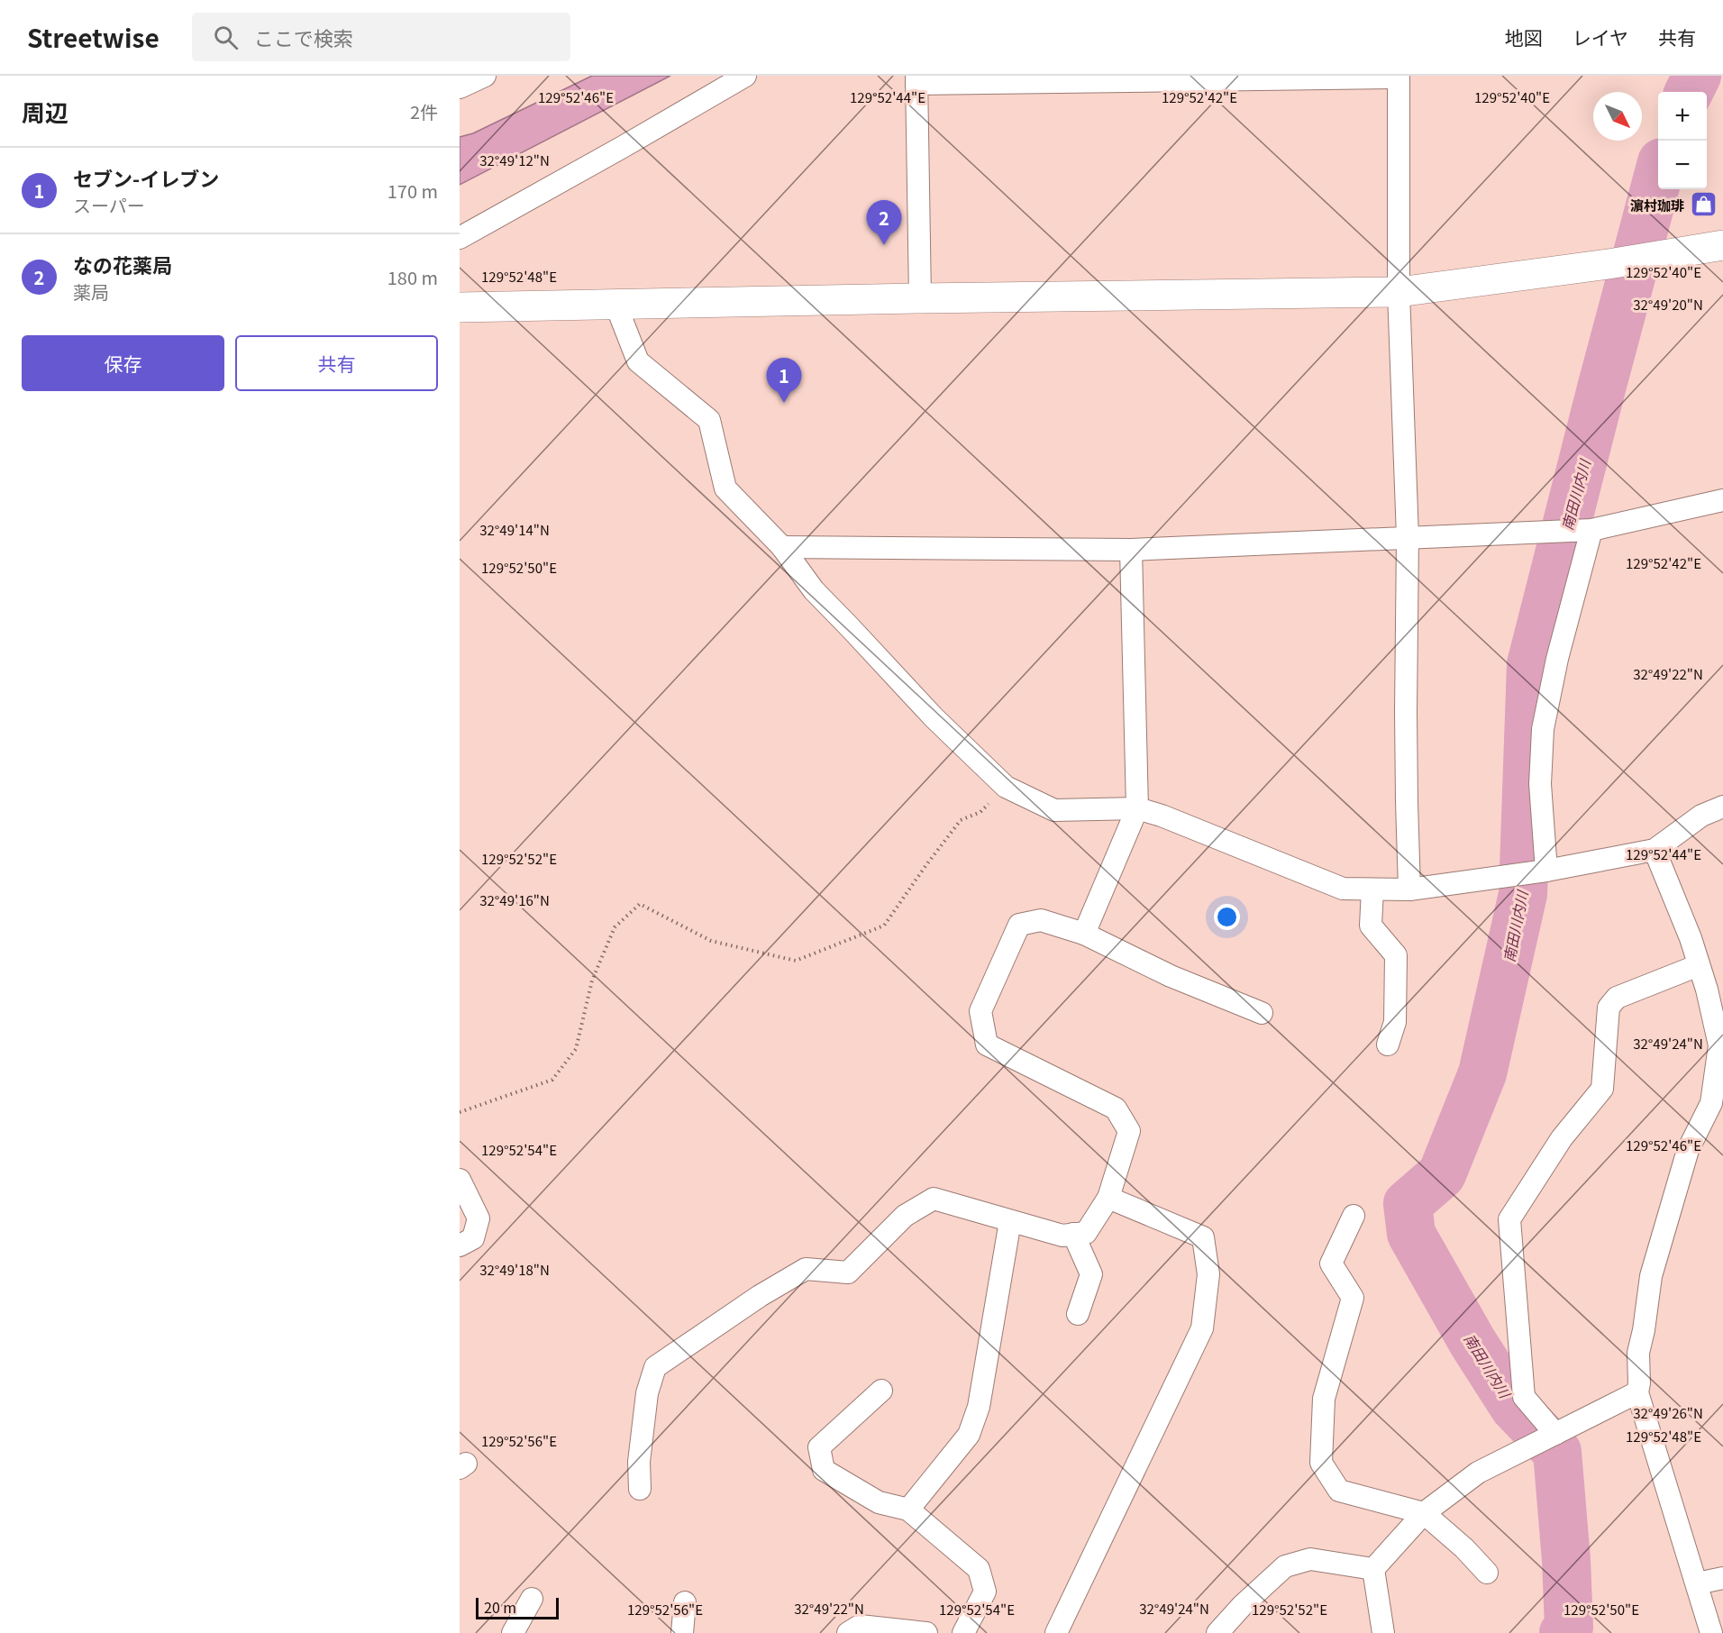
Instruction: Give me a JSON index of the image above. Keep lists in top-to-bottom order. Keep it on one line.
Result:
{"water":["南田川内川"],"places":{"shop":["濵村珈琲"]},"scale_bar":"20 m","north":"bottom right","page":{"header":"Streetwise","search":"ここで検索","nav":["地図","レイヤ","共有"],"heading":["周辺","2件"],"map_buttons":["+","−"],"list":[{"mark":"1","name":"セブン-イレブン","note":"スーパー","value":"170 m"},{"mark":"2","name":"なの花薬局","note":"薬局","value":"180 m"}],"pins":["2","1"],"buttons":["保存","共有"],"scale":"20 m"},"coordinates":["129°52'44\"E","129°52'42\"E","129°52'46\"E","129°52'40\"E","32°49'12\"N","129°52'48\"E","32°49'20\"N","32°49'14\"N","129°52'50\"E","32°49'22\"N","129°52'52\"E","32°49'16\"N","32°49'24\"N","129°52'54\"E","32°49'18\"N","32°49'26\"N","129°52'56\"E"]}
